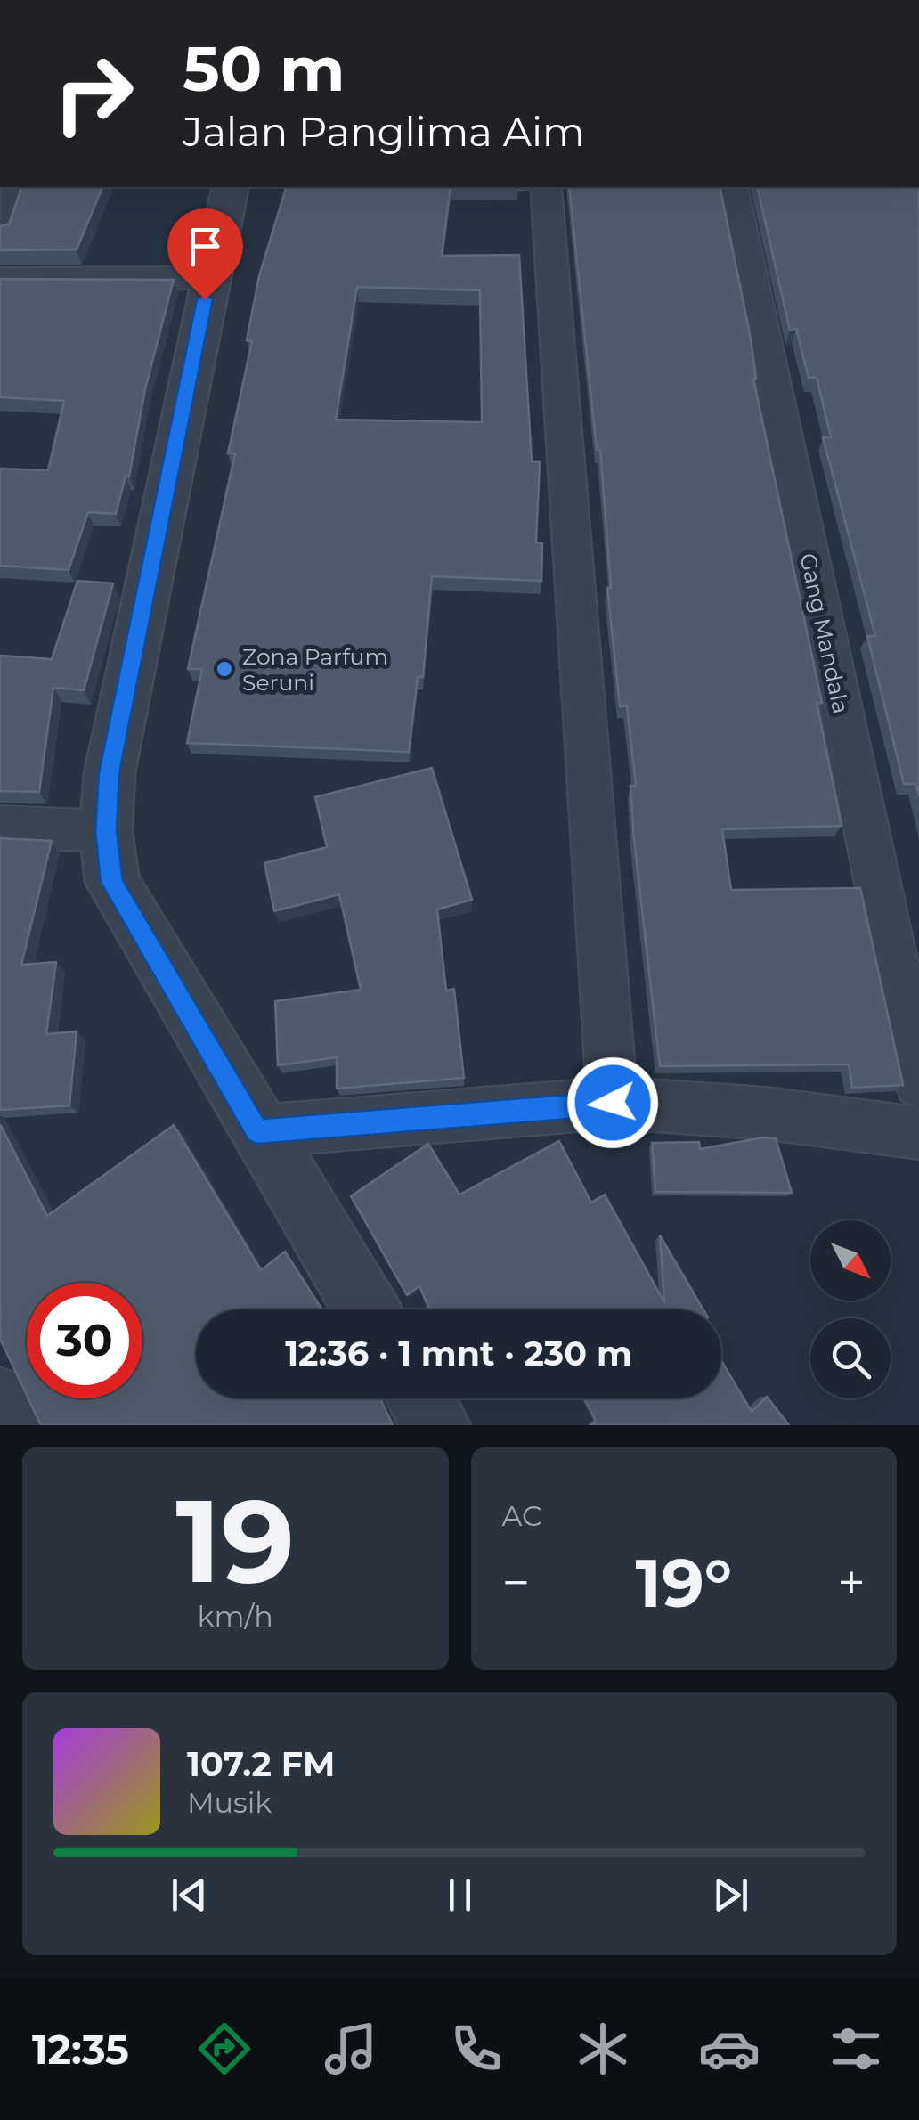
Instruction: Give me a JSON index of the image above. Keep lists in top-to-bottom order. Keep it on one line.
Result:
{"streets":{"street":["Gang Mandala"]},"places":["Zona Parfum Seruni"],"north":"bottom right","page":{"turn":["50 m","Jalan Panglima Aim"],"limit":"30","trip":"12:36 · 1 mnt · 230 m","tile":[["19","km/h"],"AC"],"heat":["−","19°","+"],"song":["107.2 FM","Musik"],"tabs":"12:35"}}
